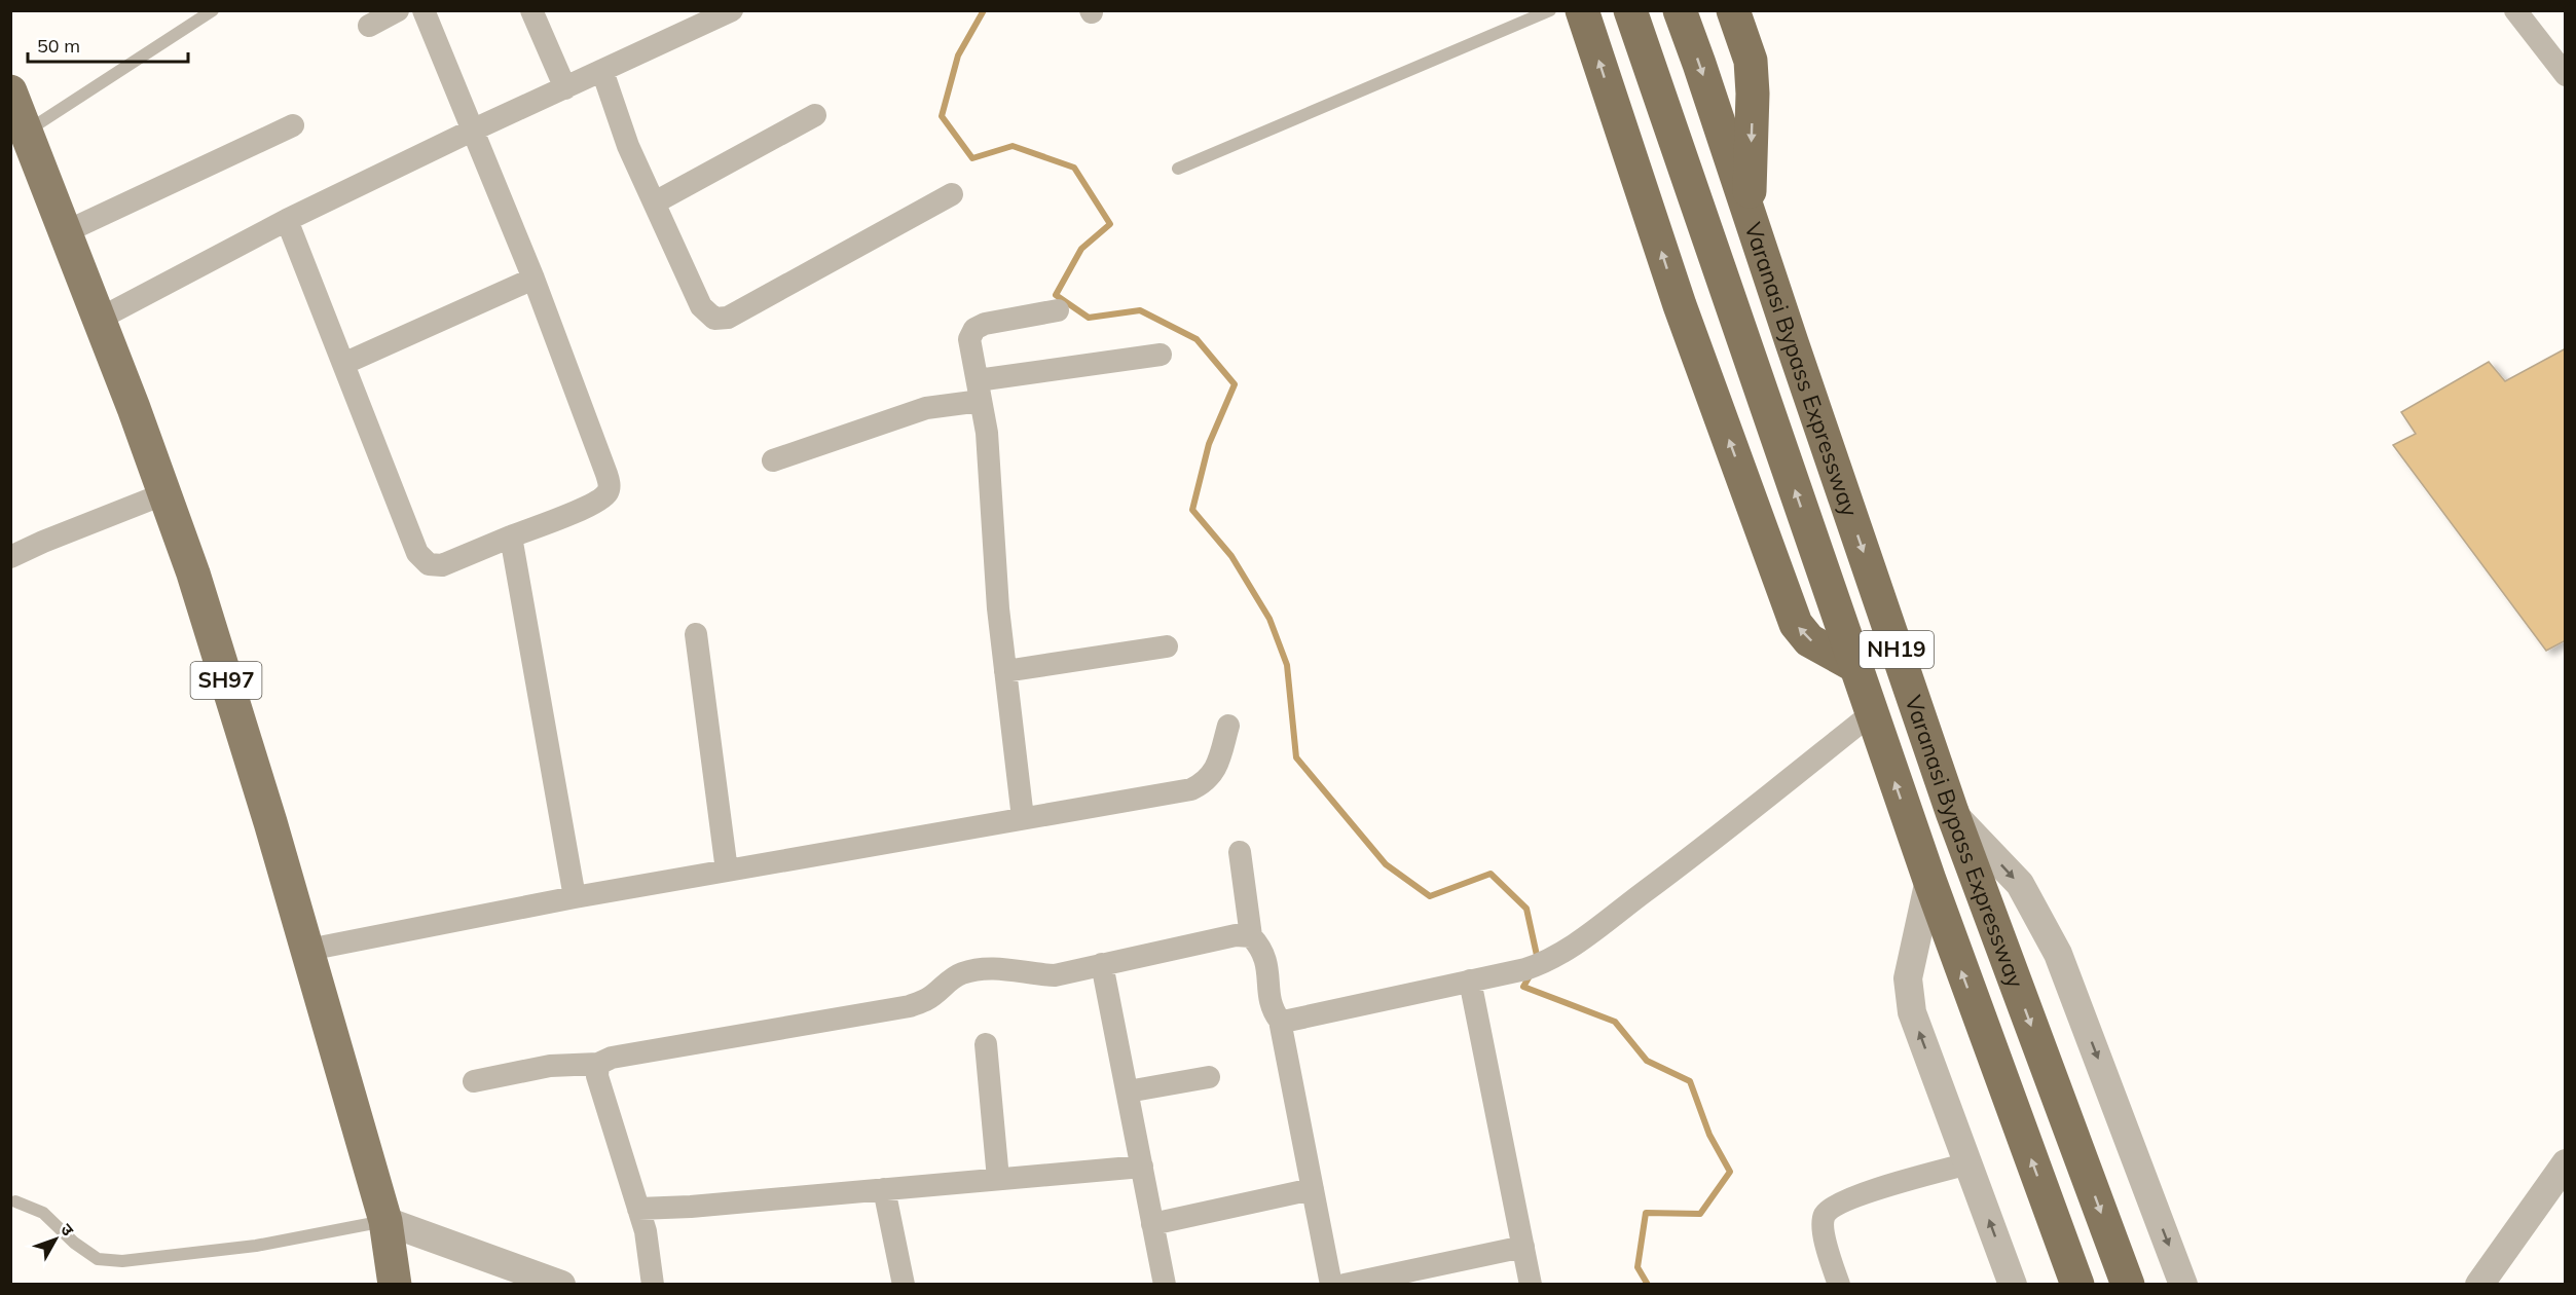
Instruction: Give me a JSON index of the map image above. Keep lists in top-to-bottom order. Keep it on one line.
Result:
{"streets":{"highway":["Varanasi Bypass Expressway","NH19"],"main road":["SH97"]},"scale_bar":"50 m","north":"top right"}
